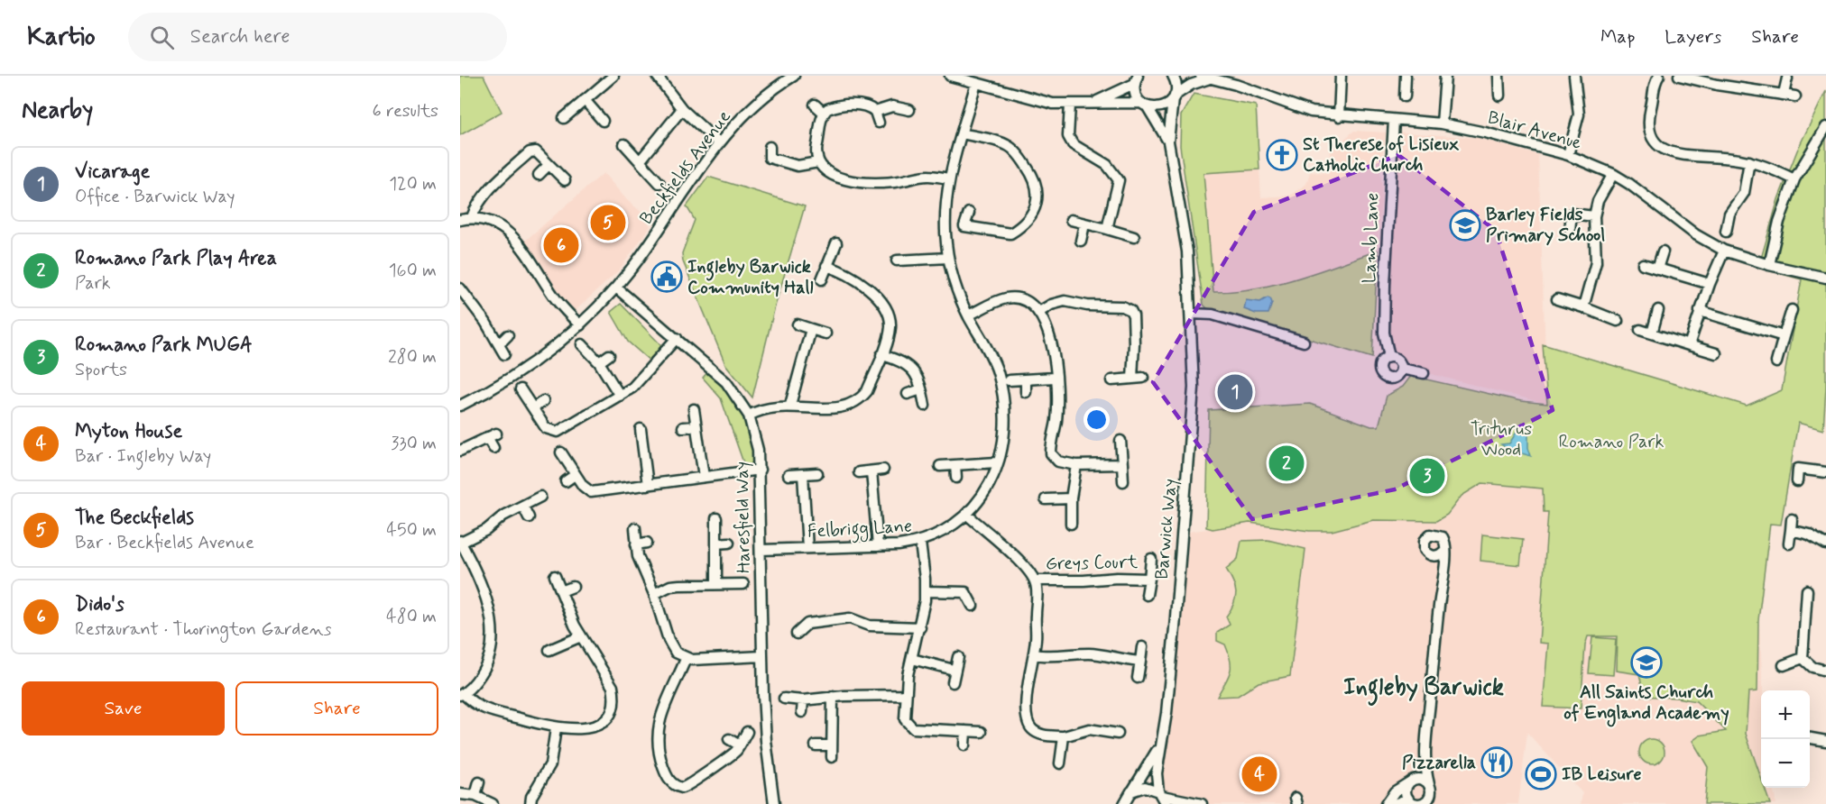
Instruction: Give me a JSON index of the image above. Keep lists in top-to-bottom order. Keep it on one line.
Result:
{"streets":{"street":["Blair Avenue","Beckfields Avenue","Lamb Lane","Haresfield Way","Felbrigg Lane","Barwick Way","Greys Court"]},"crossings":[["Blair Avenue","Lamb Lane"],["Blair Avenue","Barwick Way"],["Beckfields Avenue","Haresfield Way"],["Haresfield Way","Felbrigg Lane"]],"districts":["Ingleby Barwick"],"parks":["Triturus Wood","Romano Park"],"places":{"church":["St Therese of Lisieux Catholic Church"],"school or university":["Barley Fields Primary School","All Saints Church of England Academy"],"public building":["Ingleby Barwick Community Hall"],"restaurant":["Pizzarella"],"sports":["IB Leisure"]},"page":{"header":"Kartio","search":"Search here","nav":["Map","Layers","Share"],"heading":["Nearby","6 results"],"list":[{"mark":"1","name":"Vicarage","note":"Office · Barwick Way","value":"120 m"},{"mark":"2","name":"Romano Park Play Area","note":"Park","value":"160 m"},{"mark":"3","name":"Romano Park MUGA","note":"Sports","value":"280 m"},{"mark":"4","name":"Myton House","note":"Bar · Ingleby Way","value":"330 m"},{"mark":"5","name":"The Beckfields","note":"Bar · Beckfields Avenue","value":"450 m"},{"mark":"6","name":"Dido's","note":"Restaurant · Thorington Gardens","value":"480 m"}],"pins":["5","6","1","2","3","4"],"buttons":["Save","Share"],"map_buttons":["+","−"]}}
